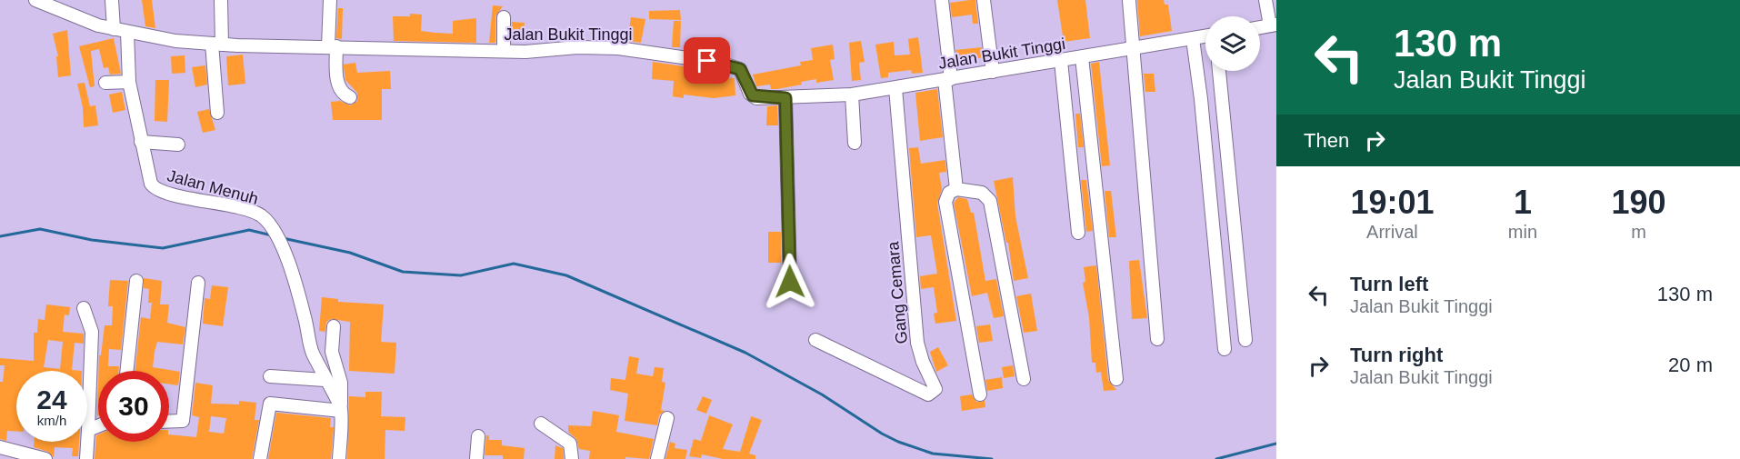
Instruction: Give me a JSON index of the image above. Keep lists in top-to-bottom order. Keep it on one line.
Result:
{"streets":{"street":["Jalan Bukit Tinggi","Jalan Menuh","Gang Cemara"]},"crossings":[["Jalan Bukit Tinggi","Jalan Menuh"],["Jalan Bukit Tinggi","Gang Cemara"]],"page":{"turn":["130 m","Jalan Bukit Tinggi"],"then":"Then","eta":["19:01","Arrival","1","min","190","m"],"list":[{"name":"Turn left","note":"Jalan Bukit Tinggi","value":"130 m"},{"name":"Turn right","note":"Jalan Bukit Tinggi","value":"20 m"}],"speed":"24 km/h","limit":"30"}}
